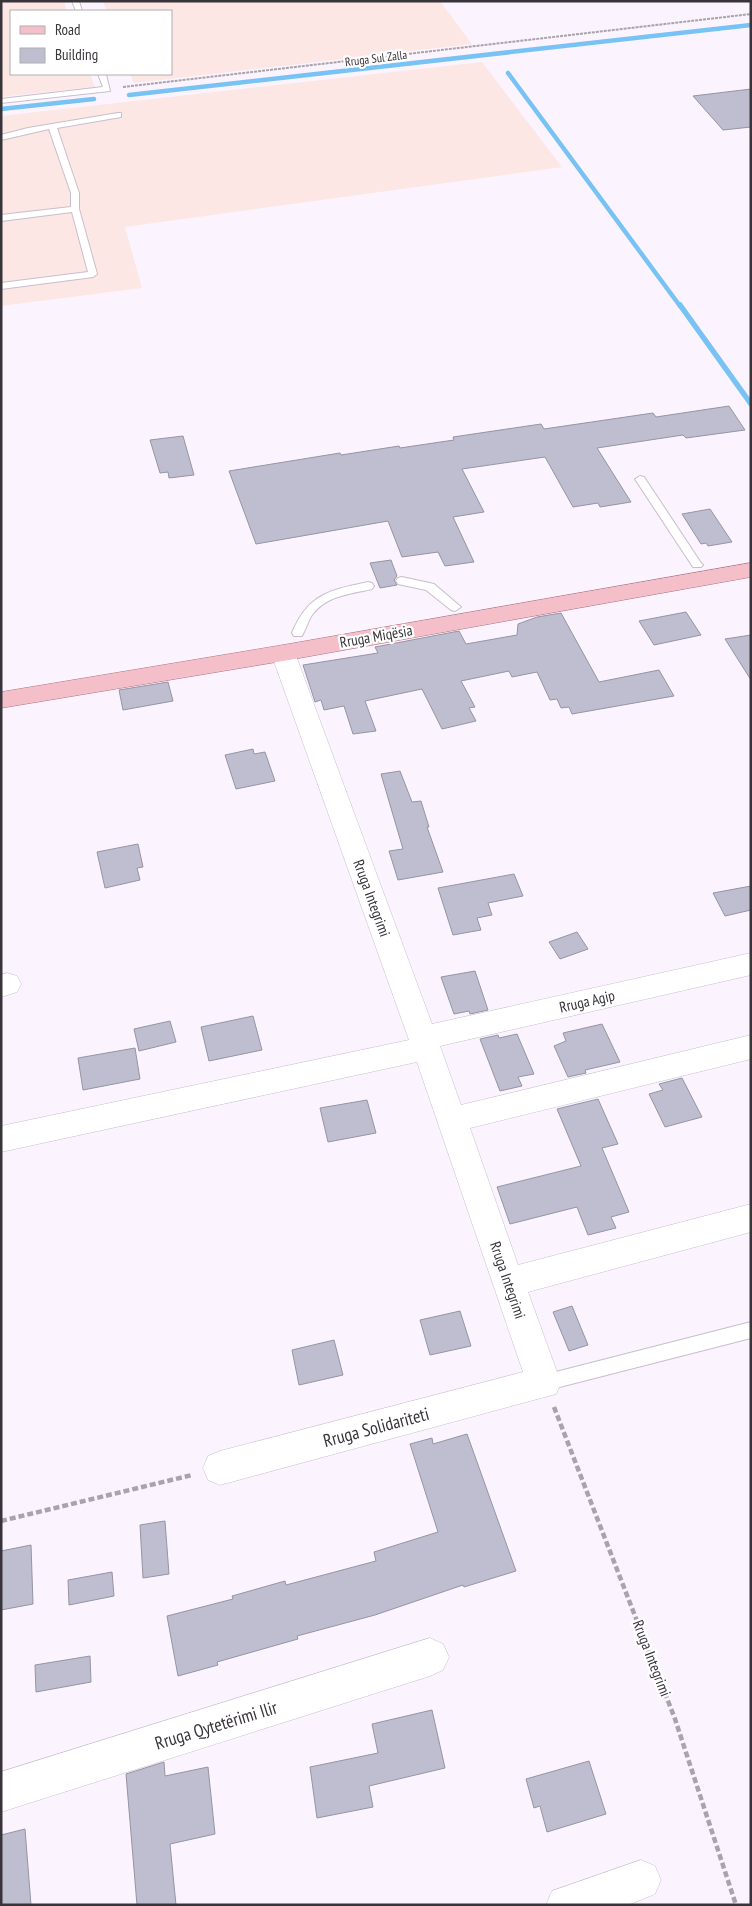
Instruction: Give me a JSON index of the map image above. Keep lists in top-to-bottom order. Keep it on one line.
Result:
{"streets":{"main road":["Rruga Miqësia"],"street":["Rruga Integrimi","Rruga Agip","Rruga Solidariteti","Rruga Qytetërimi Ilir"],"path":["Rruga Sul Zalla"]},"crossings":[["Rruga Miqësia","Rruga Integrimi"],["Rruga Integrimi","Rruga Agip"],["Rruga Integrimi","Rruga Solidariteti"]],"legend":["Road","Building"]}
